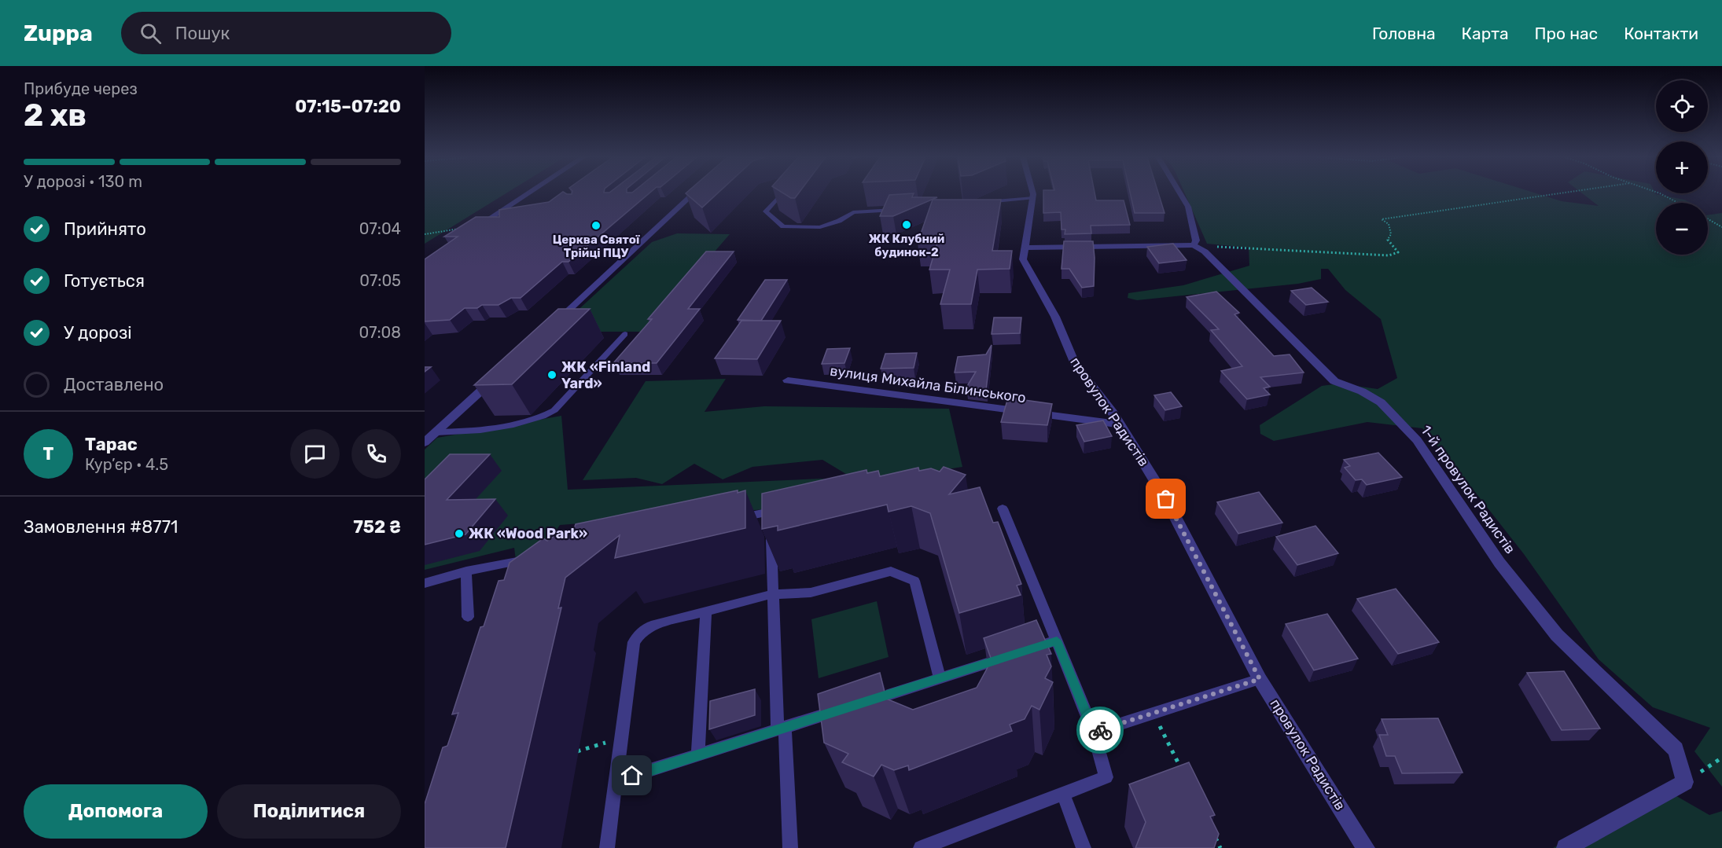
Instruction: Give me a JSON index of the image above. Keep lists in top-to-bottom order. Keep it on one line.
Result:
{"streets":{"street":["вулиця Михайла Білинського","провулок Радистів","1-й провулок Радистів"]},"crossings":[["вулиця Михайла Білинського","провулок Радистів"]],"places":["ЖК Клубний будинок-2","Церква Святої Трійці ПЦУ","ЖК «Finland Yard»","ЖК «Wood Park»"],"page":{"header":"Zuppa","search":"Пошук","nav":["Головна","Карта","Про нас","Контакти"],"heading":["2 хв","Прибуде через","07:15–07:20"],"panel":["Тарас","Кур’єр · 4.5","Замовлення #8771","752 ₴"],"map_buttons":["+","−"],"bar":"У дорозі · 130 m","list":[["Прийнято","07:04"],["Готується","07:05"],["У дорозі","07:08"],"Доставлено"],"round":"Т","buttons":["Допомога","Поділитися"]}}
